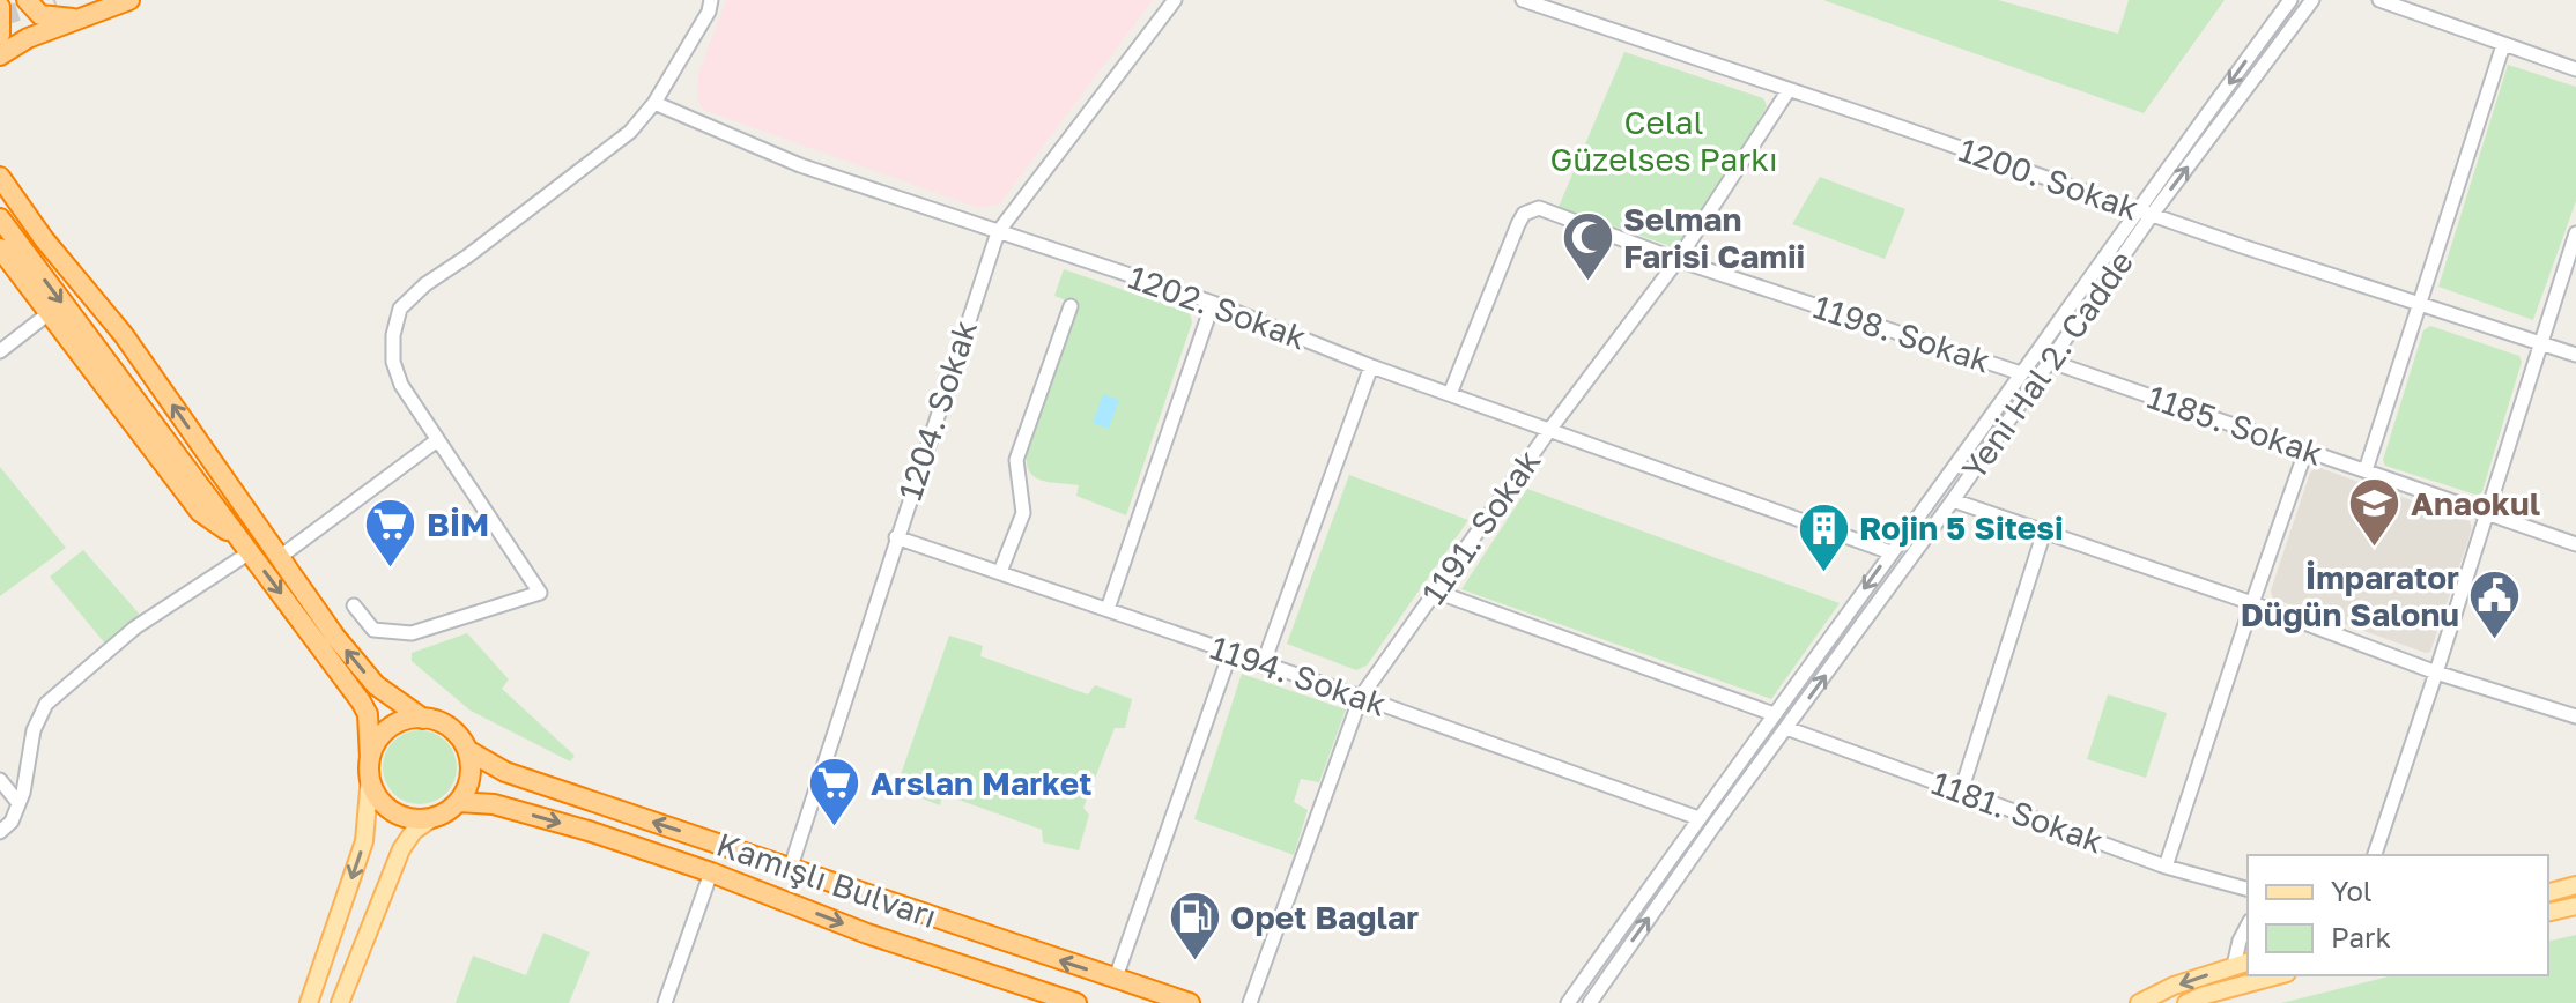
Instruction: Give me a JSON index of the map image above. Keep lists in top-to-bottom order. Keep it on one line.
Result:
{"streets":{"highway":["Kamışlı Bulvarı"],"street":["1200. Sokak","1202. Sokak","1198. Sokak","Yeni Hal 2. Cadde","1204. Sokak","1185. Sokak","1191. Sokak","1194. Sokak","1181. Sokak"]},"crossings":[["1200. Sokak","Yeni Hal 2. Cadde"],["1200. Sokak","1191. Sokak"],["1202. Sokak","1198. Sokak"],["1202. Sokak","1204. Sokak"],["1202. Sokak","1191. Sokak"],["1198. Sokak","1191. Sokak"],["Yeni Hal 2. Cadde","1185. Sokak"],["Yeni Hal 2. Cadde","1181. Sokak"],["1204. Sokak","1194. Sokak"],["1204. Sokak","Kamışlı Bulvarı"],["1191. Sokak","1194. Sokak"]],"parks":["Celal Güzelses Parkı"],"places":{"mosque":["Selman Farisi Camii"],"school or university":["Anaokul"],"supermarket":["BİM","Arslan Market"],"building":["Rojin 5 Sitesi"],"public building":["İmparator Düğün Salonu"],"fuel station":["Opet Bağlar"]},"legend":["Yol","Park"]}
